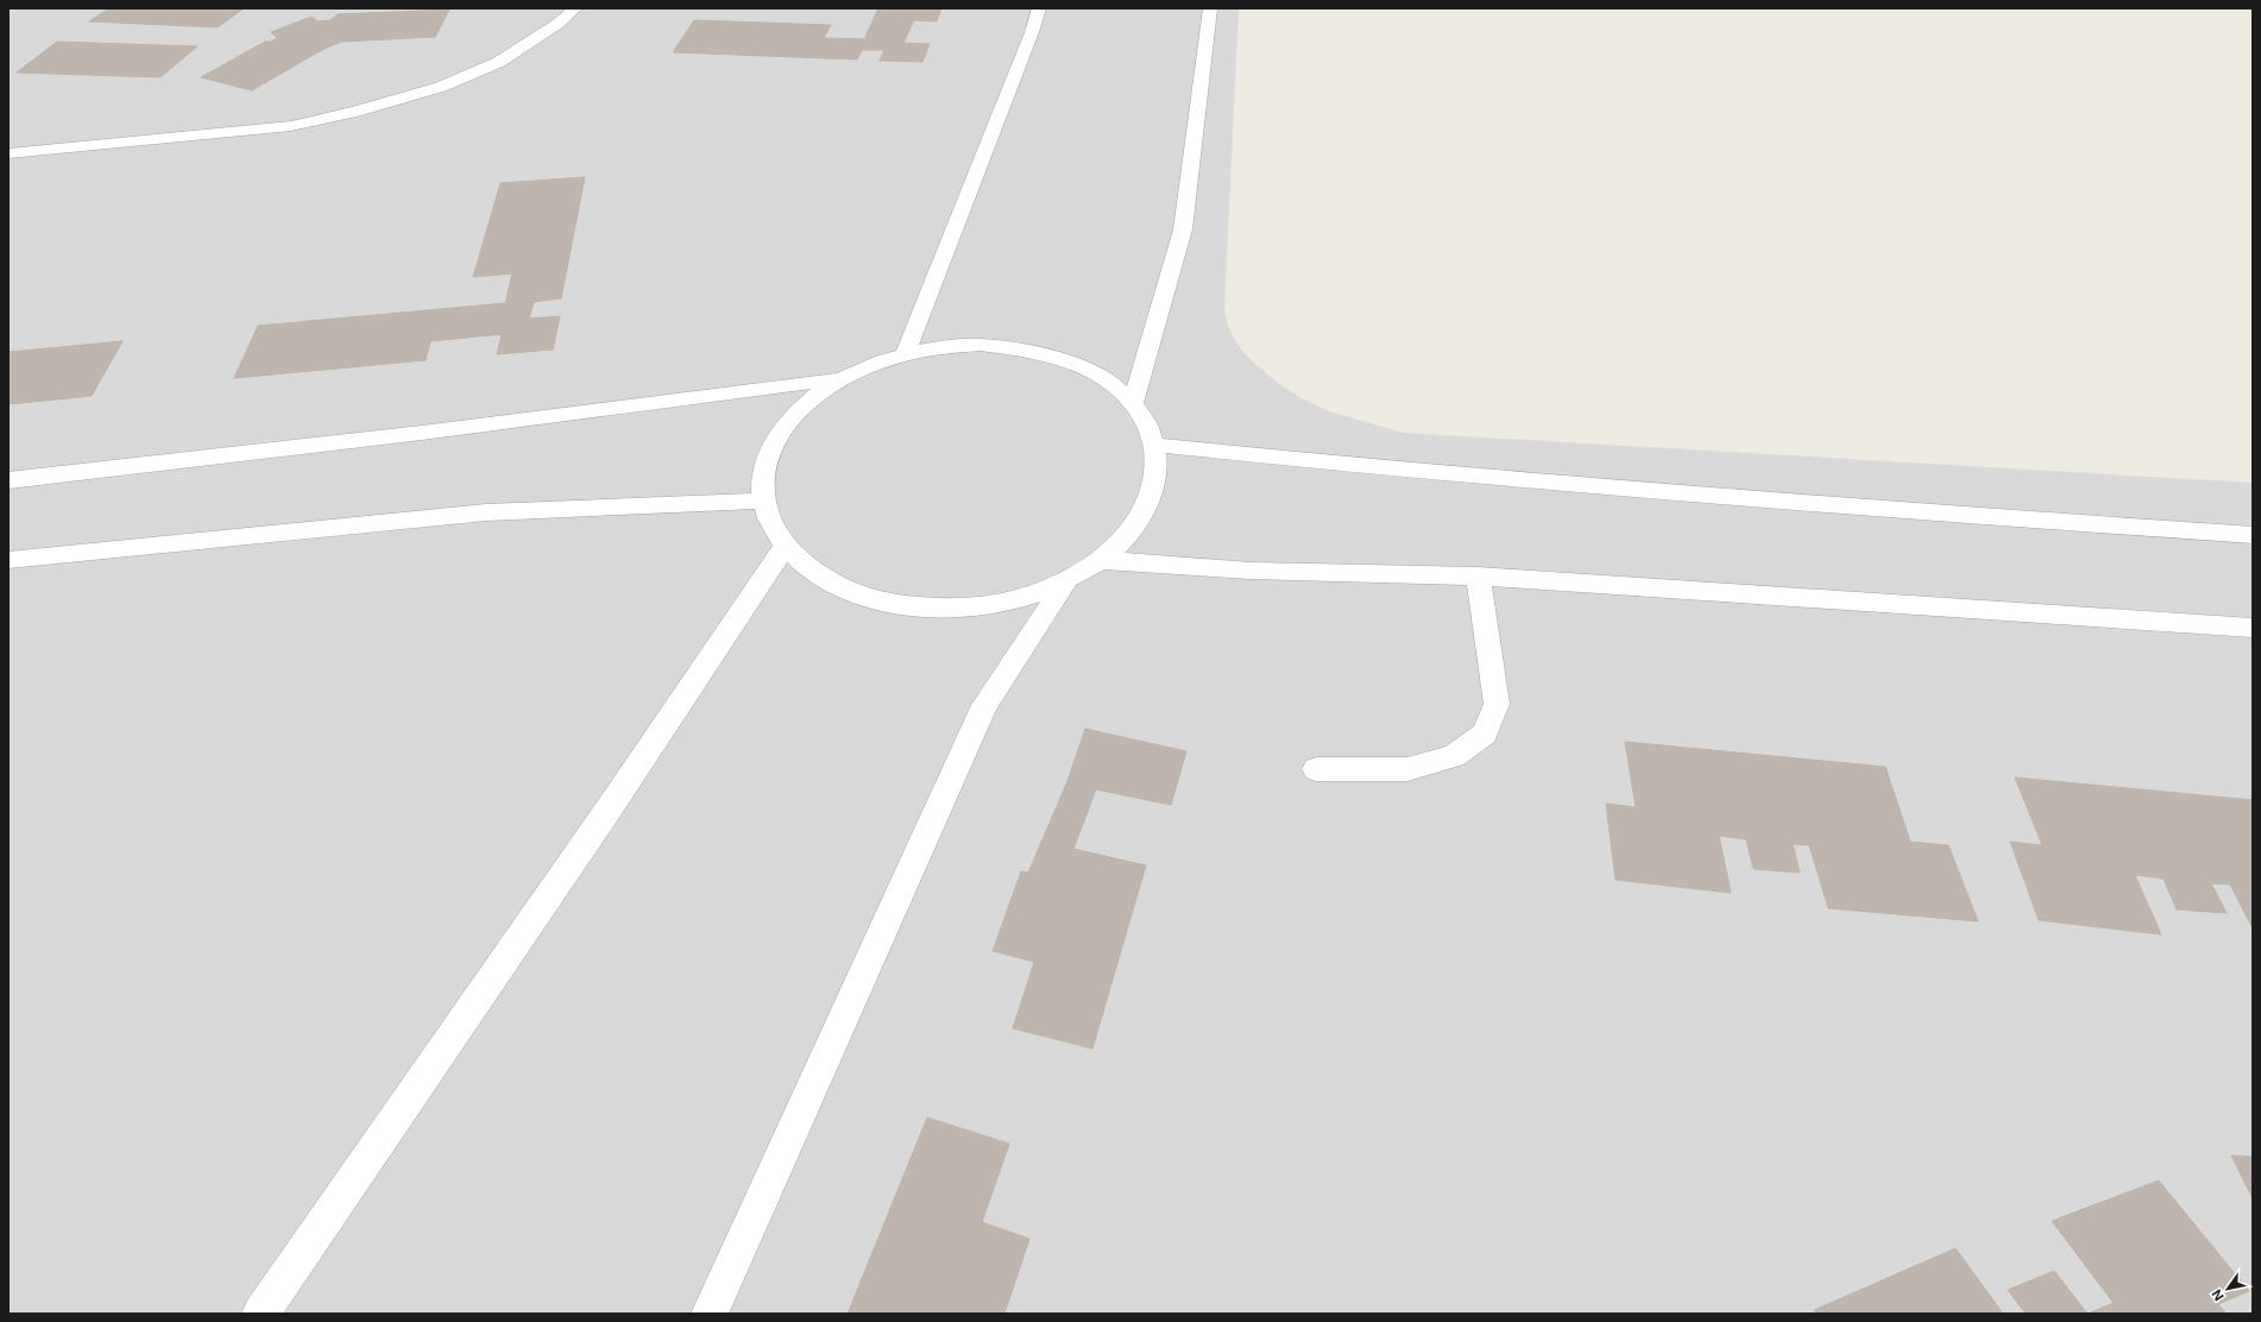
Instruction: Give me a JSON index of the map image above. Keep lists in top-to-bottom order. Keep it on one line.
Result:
{"north":"bottom left"}
